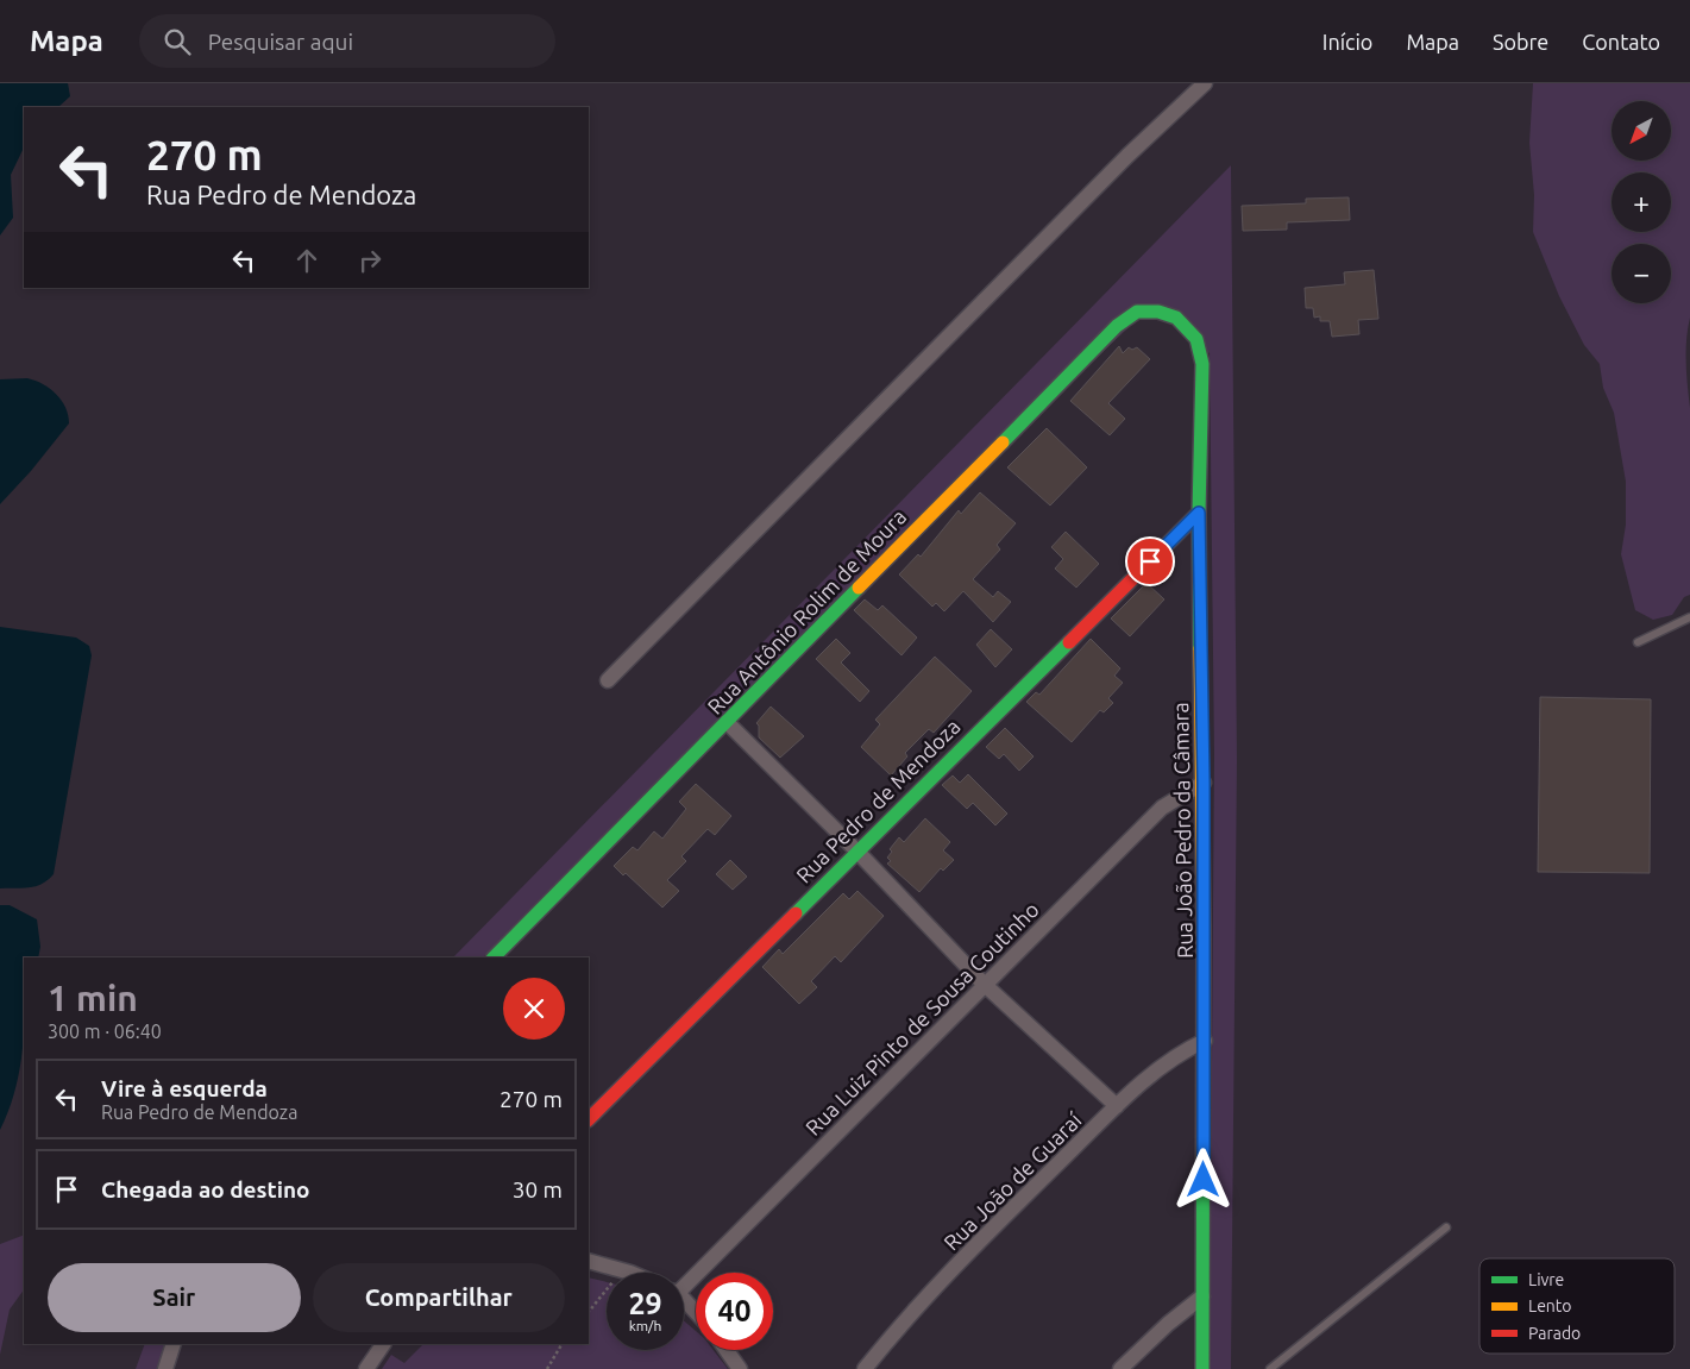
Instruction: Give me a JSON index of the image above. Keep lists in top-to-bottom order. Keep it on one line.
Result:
{"streets":{"street":["Rua Antônio Rolim de Moura","Rua Pedro de Mendoza","Rua João Pedro da Câmara","Rua Luiz Pinto de Sousa Coutinho","Rua João de Guaraí"]},"crossings":[["Rua Antônio Rolim de Moura","Rua João Pedro da Câmara"],["Rua Pedro de Mendoza","Rua João Pedro da Câmara"],["Rua João Pedro da Câmara","Rua Luiz Pinto de Sousa Coutinho"],["Rua João Pedro da Câmara","Rua João de Guaraí"]],"legend":["Livre","Lento","Parado"],"north":"bottom left","page":{"header":"Mapa","search":"Pesquisar aqui","nav":["Início","Mapa","Sobre","Contato"],"map_buttons":["+","−"],"turn":["270 m","Rua Pedro de Mendoza"],"heading":["1 min","300 m · 06:40"],"list":[{"name":"Vire à esquerda","note":"Rua Pedro de Mendoza","value":"270 m"},{"name":"Chegada ao destino","value":"30 m"}],"buttons":["Sair","Compartilhar"],"speed":"29 km/h","limit":"40"}}
